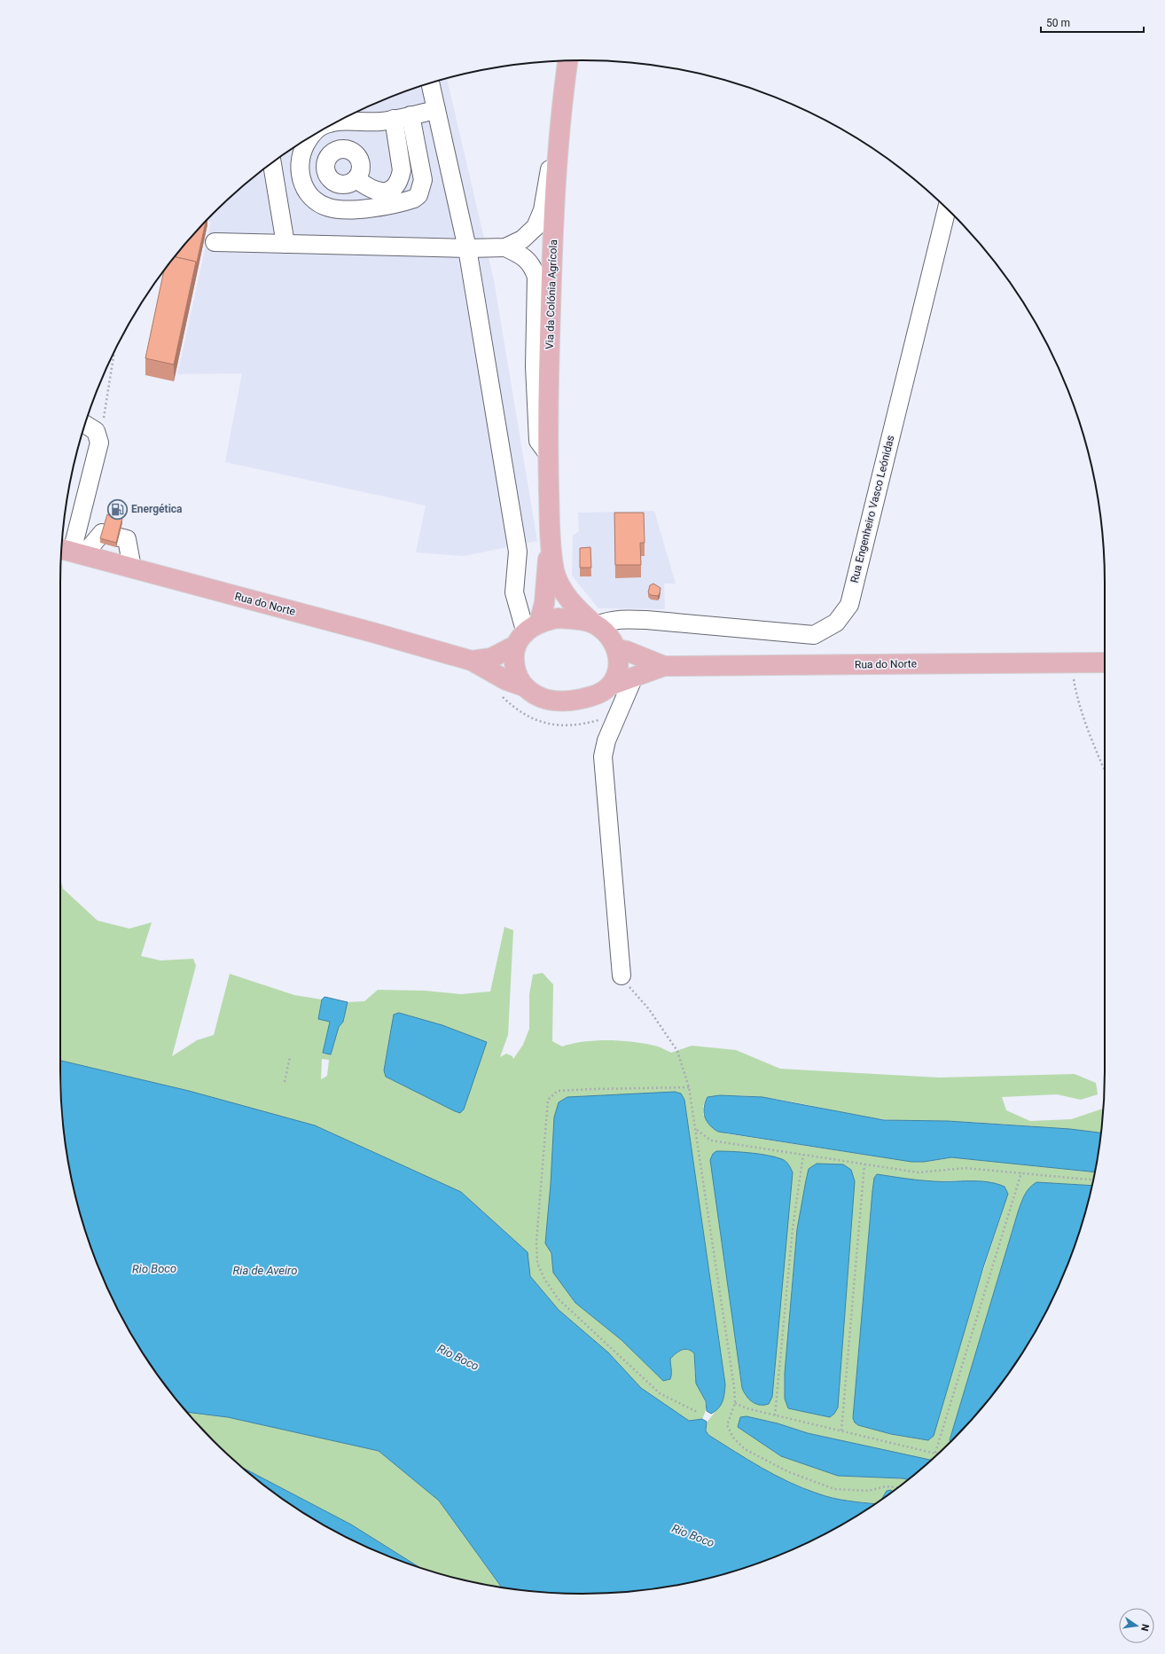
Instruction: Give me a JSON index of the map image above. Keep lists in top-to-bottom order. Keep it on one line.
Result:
{"streets":{"main road":["Via da Colónia Agrícola","Rua do Norte"],"street":["Rua Engenheiro Vasco Leónidas"]},"crossings":[["Via da Colónia Agrícola","Rua Engenheiro Vasco Leónidas"],["Via da Colónia Agrícola","Rua do Norte"],["Rua Engenheiro Vasco Leónidas","Rua do Norte"]],"water":["Rio Boco","Ria de Aveiro"],"places":{"fuel station":["Energética"]},"scale_bar":"50 m","north":"right"}
